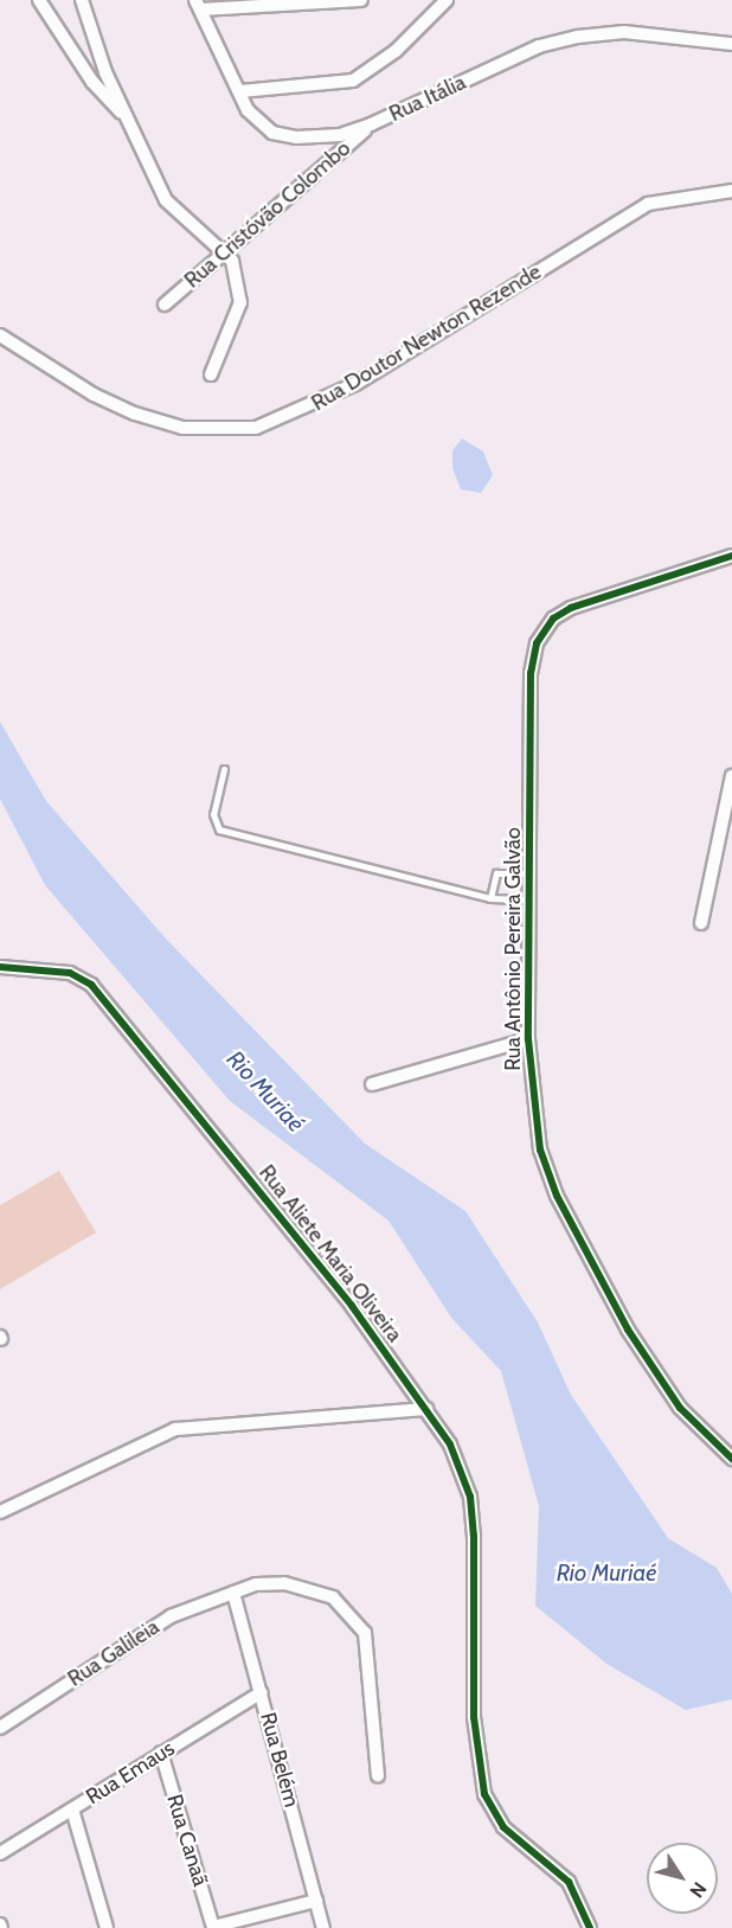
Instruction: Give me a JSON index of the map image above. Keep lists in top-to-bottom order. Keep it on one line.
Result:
{"streets":{"street":["Rua Itália","Rua Cristóvão Colombo","Rua Doutor Newton Rezende","Rua Antônio Pereira Galvão","Rua Aliete Maria Oliveira","Rua Galileia","Rua Belém","Rua Emaus","Rua Canaã"]},"crossings":[["Rua Itália","Rua Cristóvão Colombo"],["Rua Galileia","Rua Belém"],["Rua Belém","Rua Emaus"],["Rua Emaus","Rua Canaã"]],"water":["Rio Muriaé"],"north":"bottom right"}
